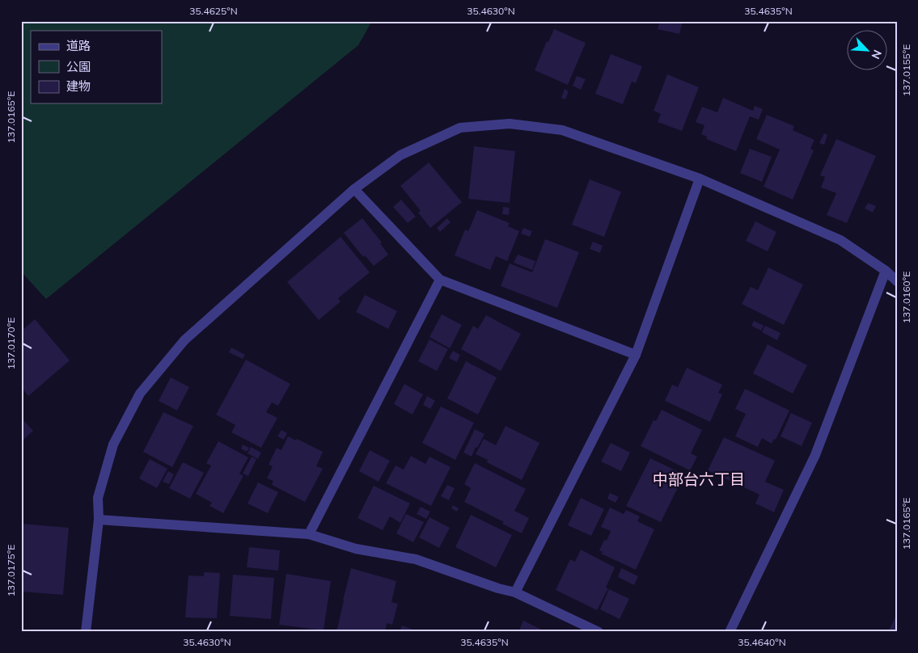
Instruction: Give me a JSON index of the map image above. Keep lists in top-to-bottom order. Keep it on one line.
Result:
{"districts":["中部台六丁目"],"legend":["道路","公園","建物"],"north":"bottom right","coordinates":["35.4625°N","35.4630°N","35.4635°N","137.0155°E","137.0165°E","137.0160°E","137.0170°E","137.0175°E","35.4640°N"]}
